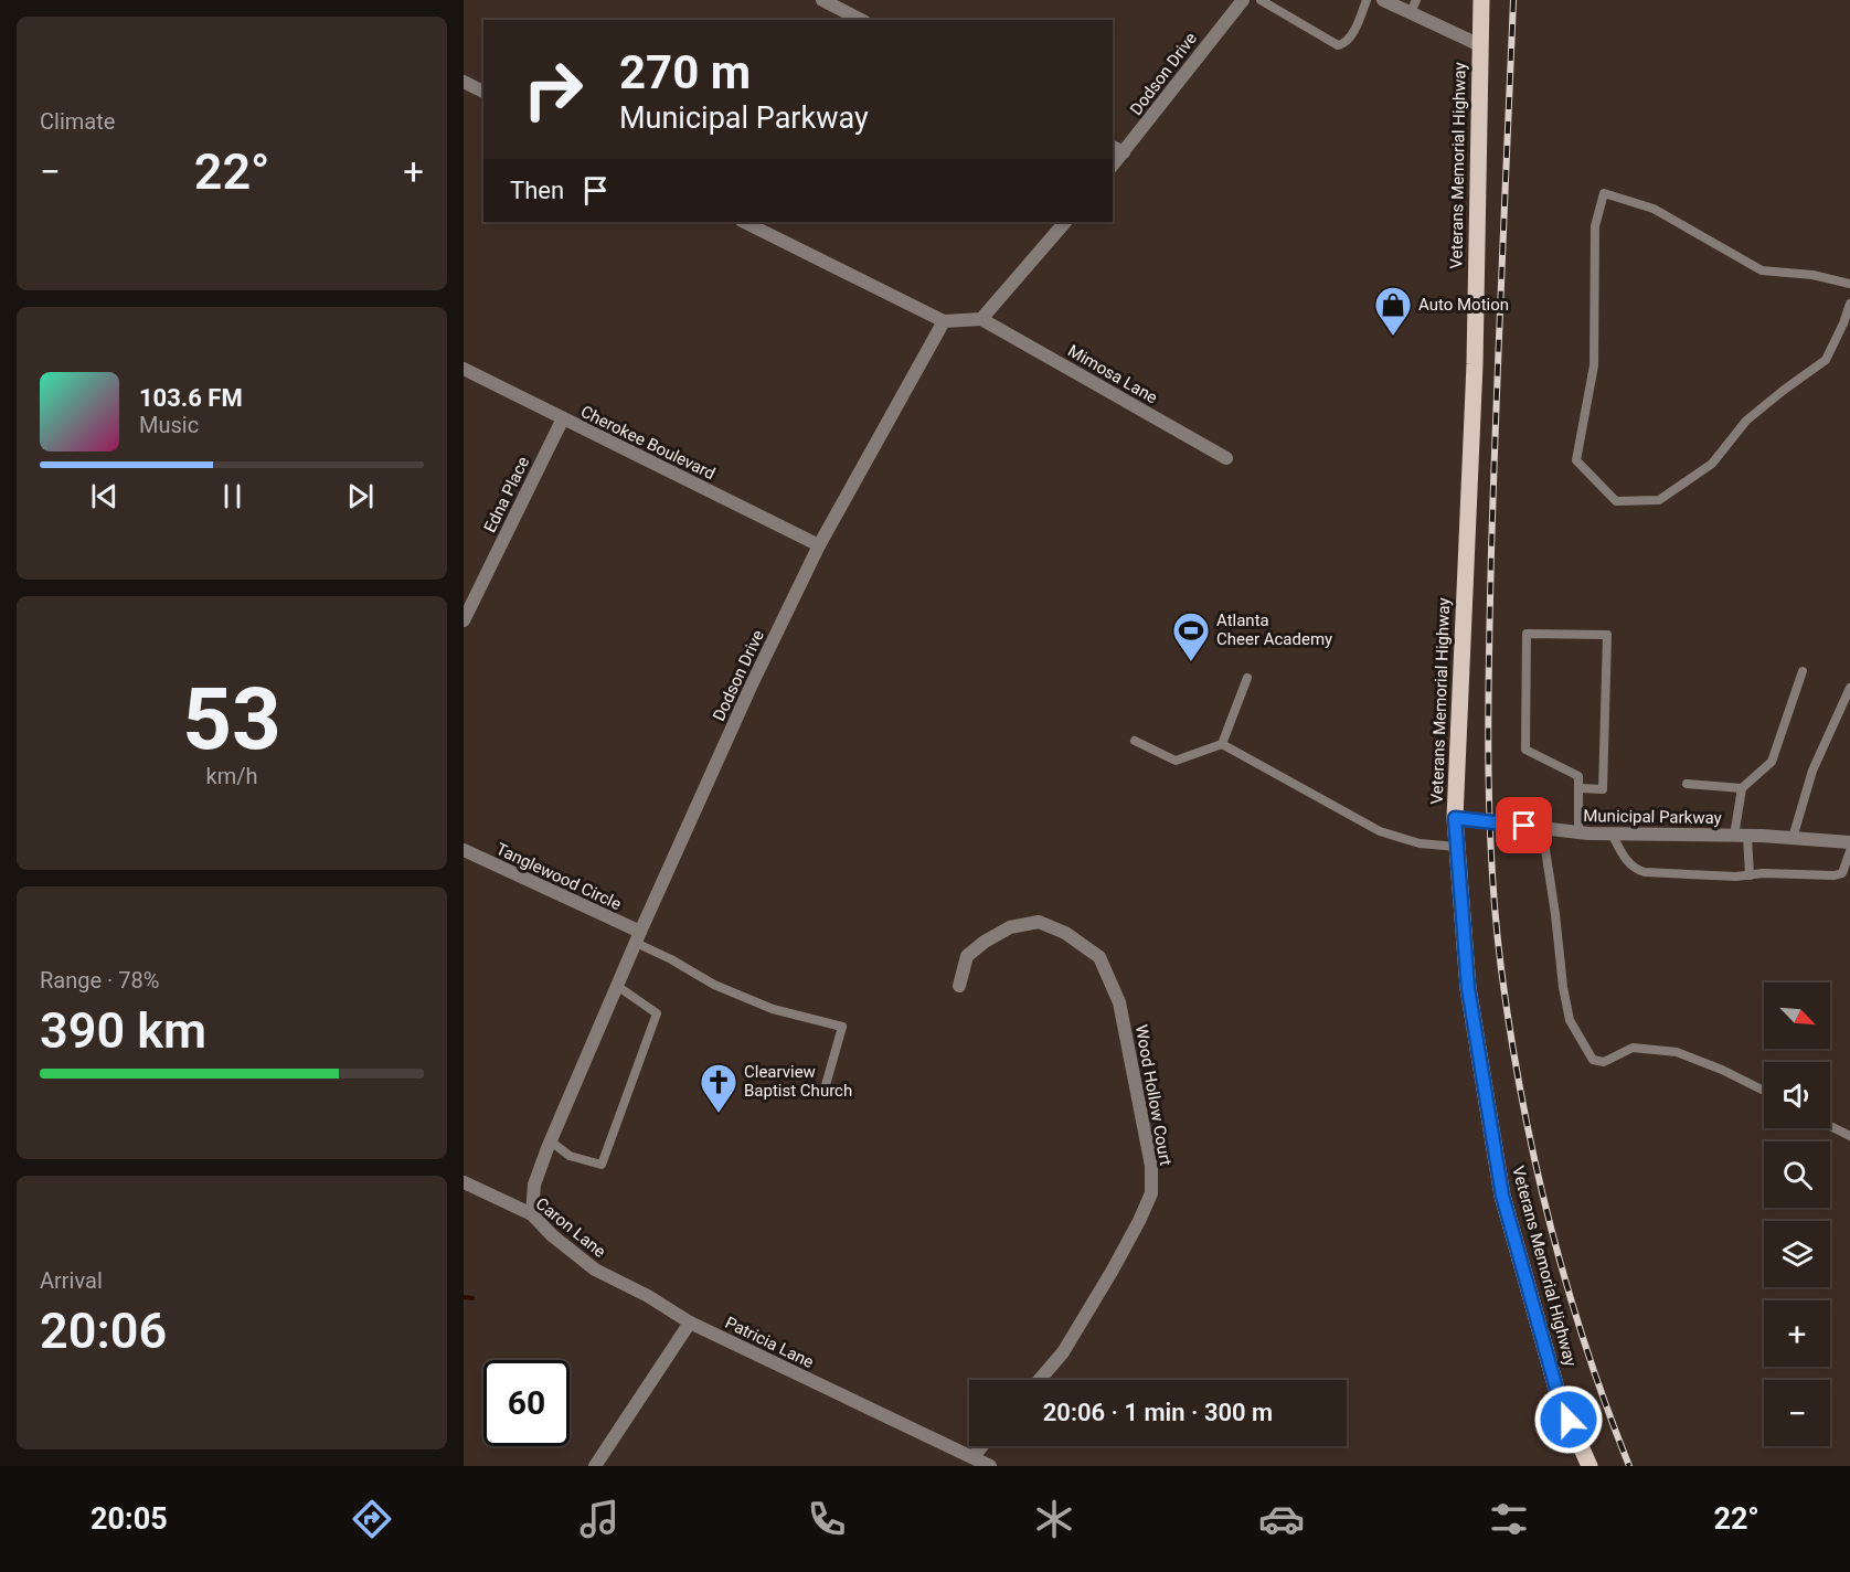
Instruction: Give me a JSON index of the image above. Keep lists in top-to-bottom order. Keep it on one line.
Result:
{"streets":{"main road":["Veterans Memorial Highway"],"street":["Dodson Drive","Mimosa Lane","Cherokee Boulevard","Edna Place","Municipal Parkway","Tanglewood Circle","Wood Hollow Court","Caron Lane","Patricia Lane"]},"crossings":[["Dodson Drive","Cherokee Boulevard"],["Dodson Drive","Tanglewood Circle"],["Dodson Drive","Caron Lane"],["Veterans Memorial Highway","Municipal Parkway"],["Cherokee Boulevard","Edna Place"],["Caron Lane","Patricia Lane"]],"places":{"shop":["Auto Motion"],"sports":["Atlanta Cheer Academy"],"church":["Clearview Baptist Church"]},"north":"bottom right","page":{"tile":["Climate",["53","km/h"],["Range · 78%","390 km"],["Arrival","20:06"]],"turn":["270 m","Municipal Parkway"],"heat":["−","22°","+"],"then":"Then","song":["103.6 FM","Music"],"map_buttons":["+","−"],"limit":"60","trip":"20:06 · 1 min · 300 m","tabs":["20:05","22°"]}}
